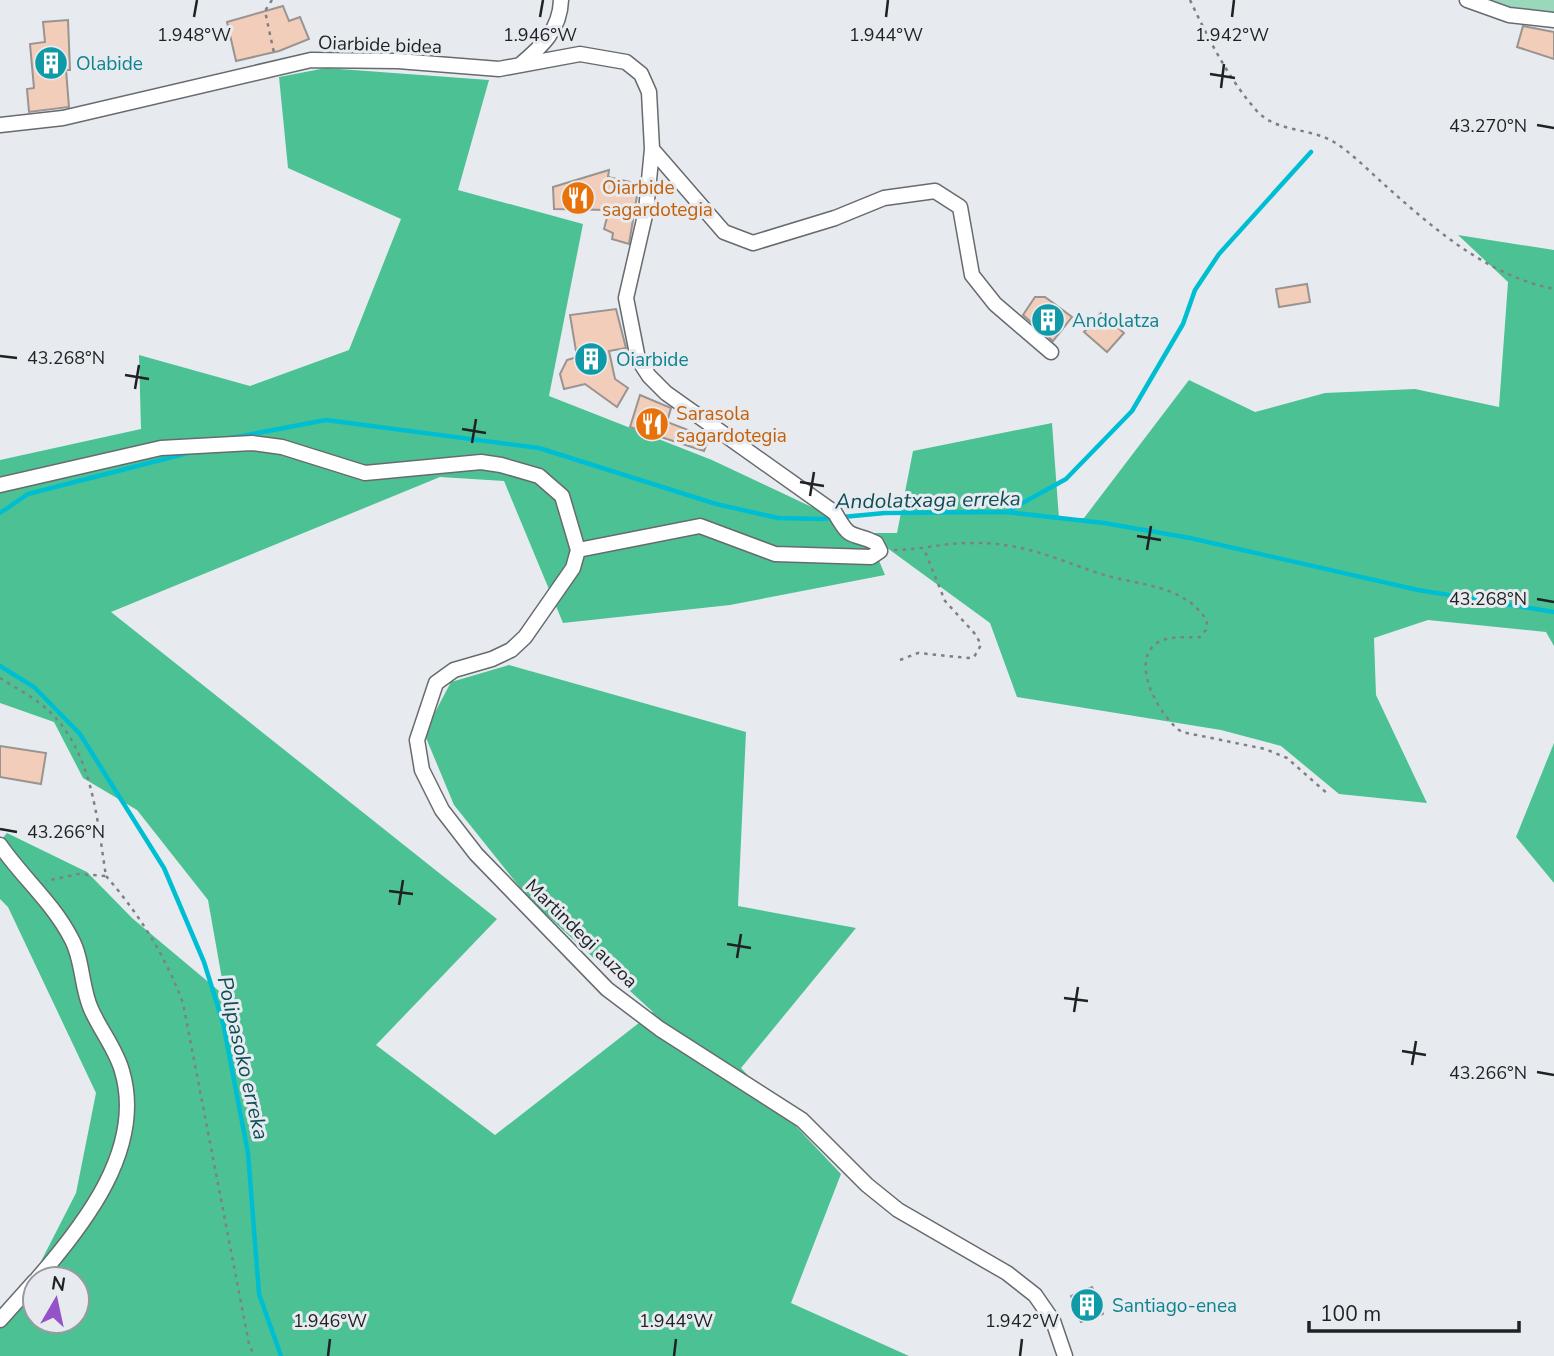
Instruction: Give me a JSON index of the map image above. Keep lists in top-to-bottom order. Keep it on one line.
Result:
{"streets":{"street":["Oiarbide bidea","Martindegi auzoa"]},"water":["Andolatxaga erreka","Polipasoko erreka"],"places":{"building":["Olabide","Andolatza","Oiarbide","Santiago-enea"],"restaurant":["Oiarbide sagardotegia","Sarasola sagardotegia"]},"scale_bar":"100 m","north":"top","coordinates":["1.946°W","1.944°W","1.942°W","1.948°W","43.270°N","43.268°N","43.266°N"]}
